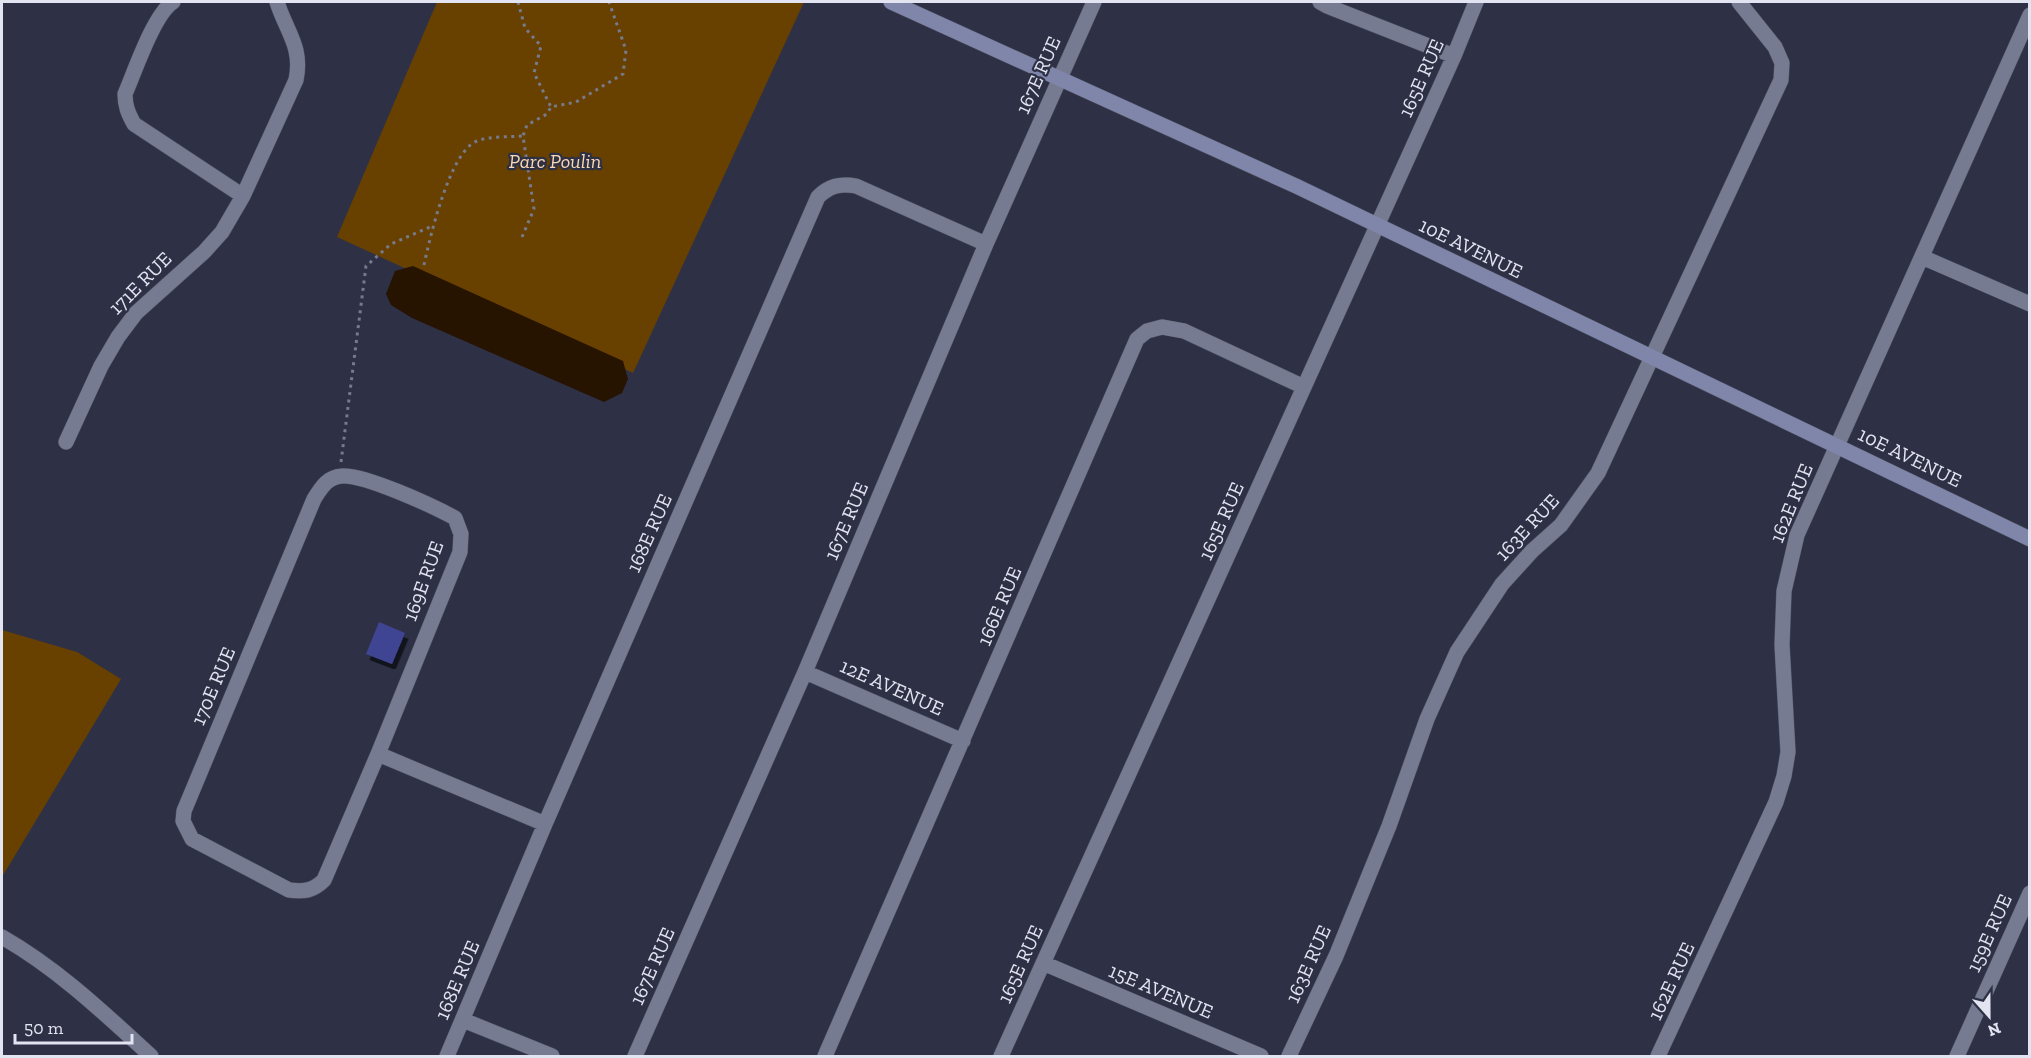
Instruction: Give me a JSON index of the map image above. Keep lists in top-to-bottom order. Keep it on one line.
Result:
{"streets":{"street":["167E RUE","165E RUE","10E AVENUE","171E RUE","162E RUE","163E RUE","168E RUE","169E RUE","166E RUE","170E RUE","12E AVENUE","159E RUE","15E AVENUE"]},"crossings":[["167E RUE","10E AVENUE"],["167E RUE","168E RUE"],["167E RUE","12E AVENUE"],["165E RUE","10E AVENUE"],["165E RUE","166E RUE"],["165E RUE","15E AVENUE"],["10E AVENUE","162E RUE"],["10E AVENUE","163E RUE"],["169E RUE","170E RUE"],["166E RUE","12E AVENUE"]],"parks":["Parc Poulin"],"scale_bar":"50 m","north":"bottom"}
